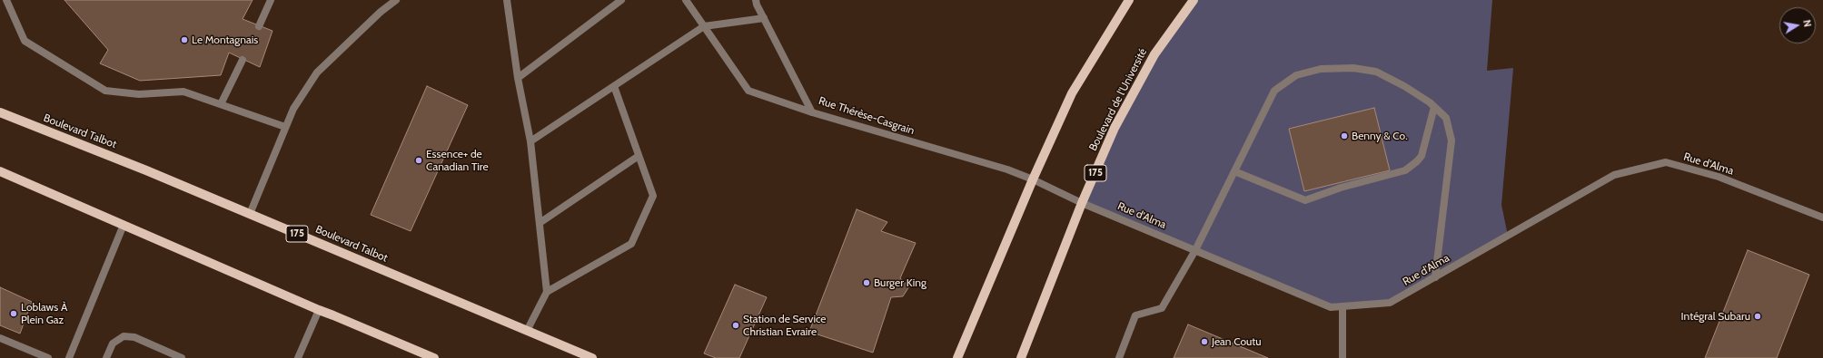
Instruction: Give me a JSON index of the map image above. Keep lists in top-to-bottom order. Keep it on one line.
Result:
{"streets":{"main road":["Boulevard de l'Université","Boulevard Talbot","175"],"street":["Rue Thérèse-Casgrain","Rue d'Alma"]},"crossings":[["Boulevard de l'Université","Rue d'Alma"],["Rue Thérèse-Casgrain","Rue d'Alma"]],"places":["Le Montagnais","Benny & Co.","Essence+ de Canadian Tire","Burger King","Loblaws À Plein Gaz","Intégral Subaru","Station de Service Christian Evraire","Jean Coutu"],"north":"right"}
